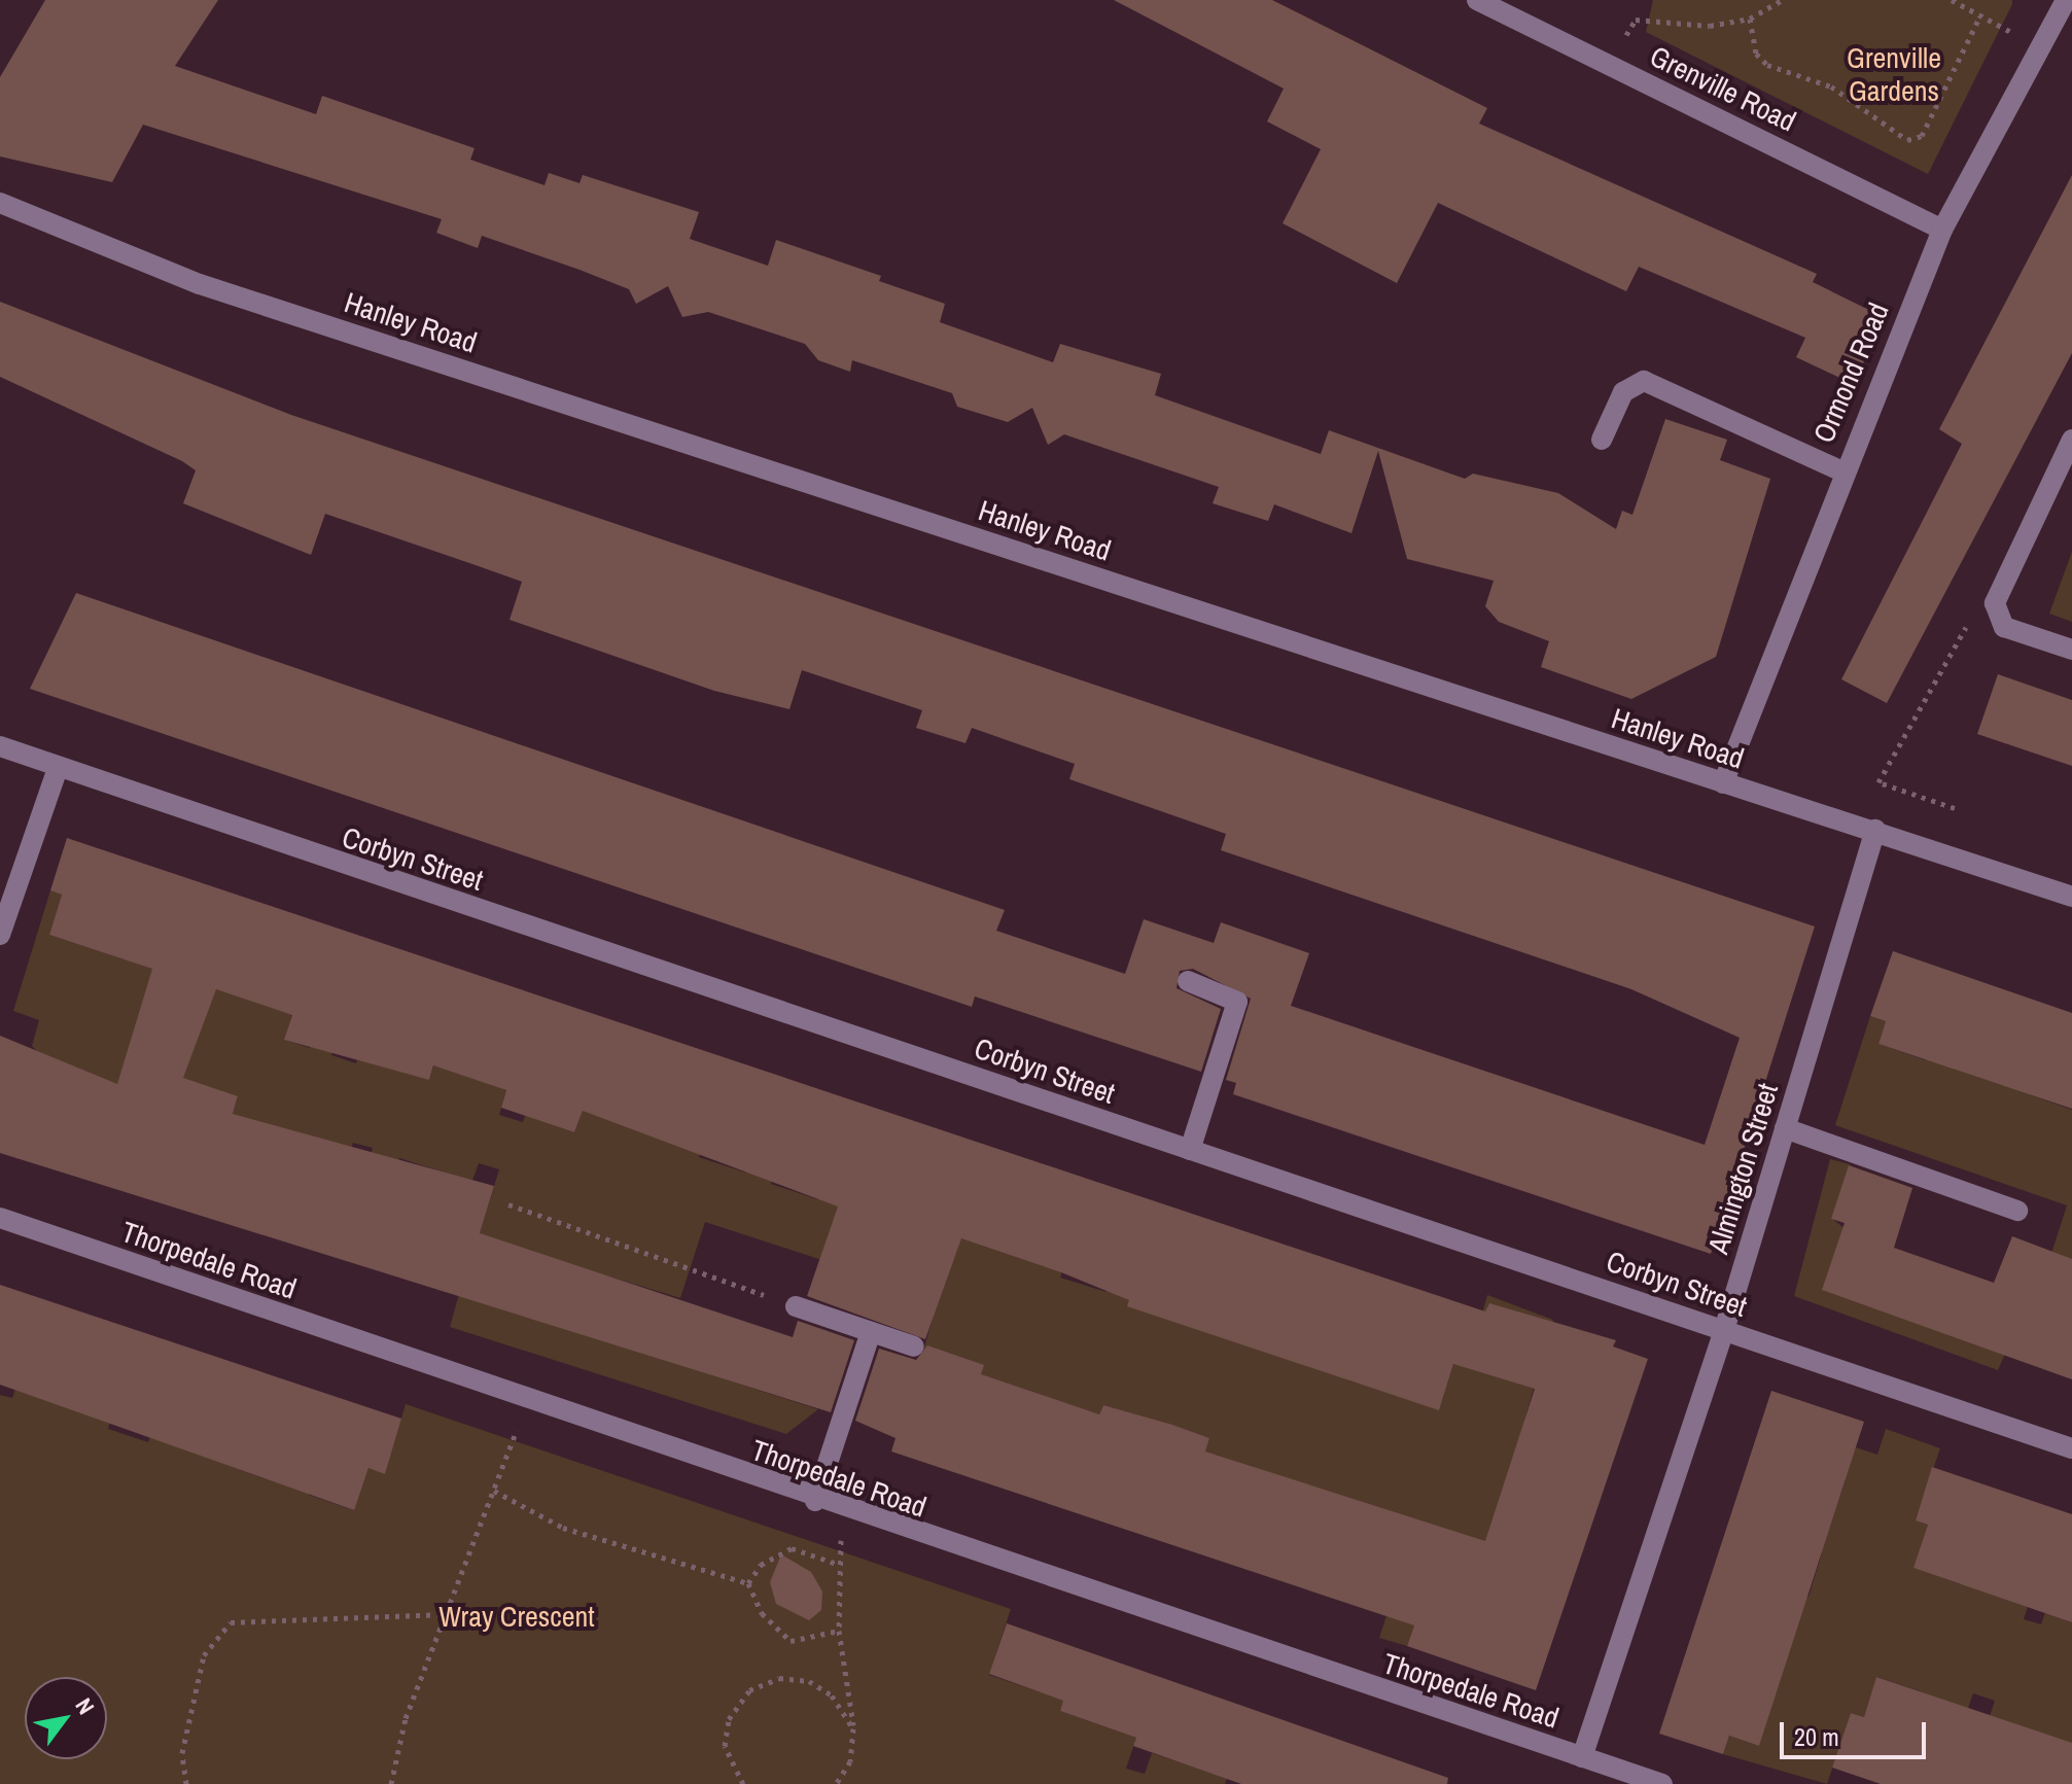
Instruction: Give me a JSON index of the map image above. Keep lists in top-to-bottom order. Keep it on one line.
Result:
{"streets":{"street":["Grenville Road","Hanley Road","Ormond Road","Corbyn Street","Almington Street","Thorpedale Road"]},"crossings":[["Grenville Road","Ormond Road"],["Hanley Road","Ormond Road"],["Hanley Road","Almington Street"],["Corbyn Street","Almington Street"],["Almington Street","Thorpedale Road"]],"parks":["Grenville Gardens","Wray Crescent"],"scale_bar":"20 m","north":"top right"}
